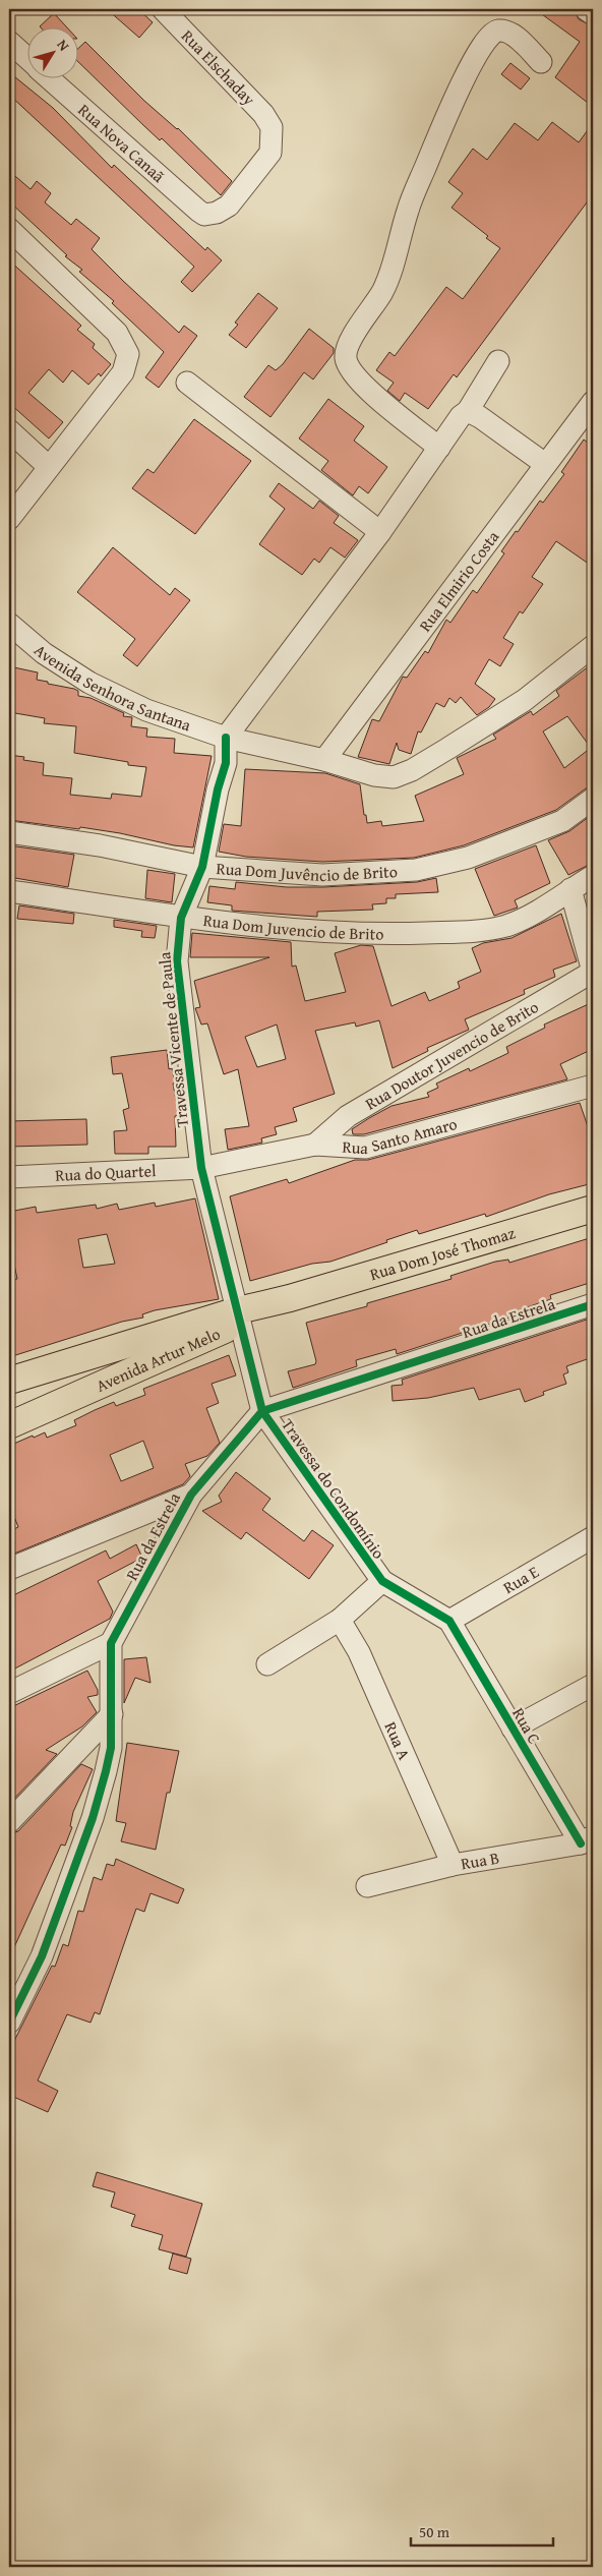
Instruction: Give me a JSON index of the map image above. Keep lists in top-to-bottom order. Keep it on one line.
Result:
{"streets":{"main road":["Rua Dom José Thomaz","Avenida Artur Melo"],"street":["Rua Elschaday","Rua Nova Canaã","Rua Elmirio Costa","Avenida Senhora Santana","Rua Dom Juvêncio de Brito","Rua Dom Juvencio de Brito","Travessa Vicente de Paula","Rua Doutor Juvencio de Brito","Rua Santo Amaro","Rua do Quartel","Rua da Estrela","Travessa do Condomínio","Rua E","Rua C","Rua A","Rua B"]},"crossings":[["Rua Elschaday","Rua Nova Canaã"],["Rua Elmirio Costa","Avenida Senhora Santana"],["Avenida Senhora Santana","Travessa Vicente de Paula"],["Rua Dom Juvêncio de Brito","Travessa Vicente de Paula"],["Rua Dom Juvencio de Brito","Travessa Vicente de Paula"],["Travessa Vicente de Paula","Rua Santo Amaro"],["Travessa Vicente de Paula","Rua do Quartel"],["Travessa Vicente de Paula","Rua da Estrela"],["Travessa Vicente de Paula","Avenida Artur Melo"],["Travessa Vicente de Paula","Travessa do Condomínio"],["Rua Doutor Juvencio de Brito","Rua Santo Amaro"],["Rua Santo Amaro","Rua do Quartel"],["Rua Dom José Thomaz","Avenida Artur Melo"],["Rua da Estrela","Travessa do Condomínio"],["Rua E","Rua C"],["Rua C","Rua B"],["Rua A","Rua B"]],"scale_bar":"50 m","north":"top right"}
